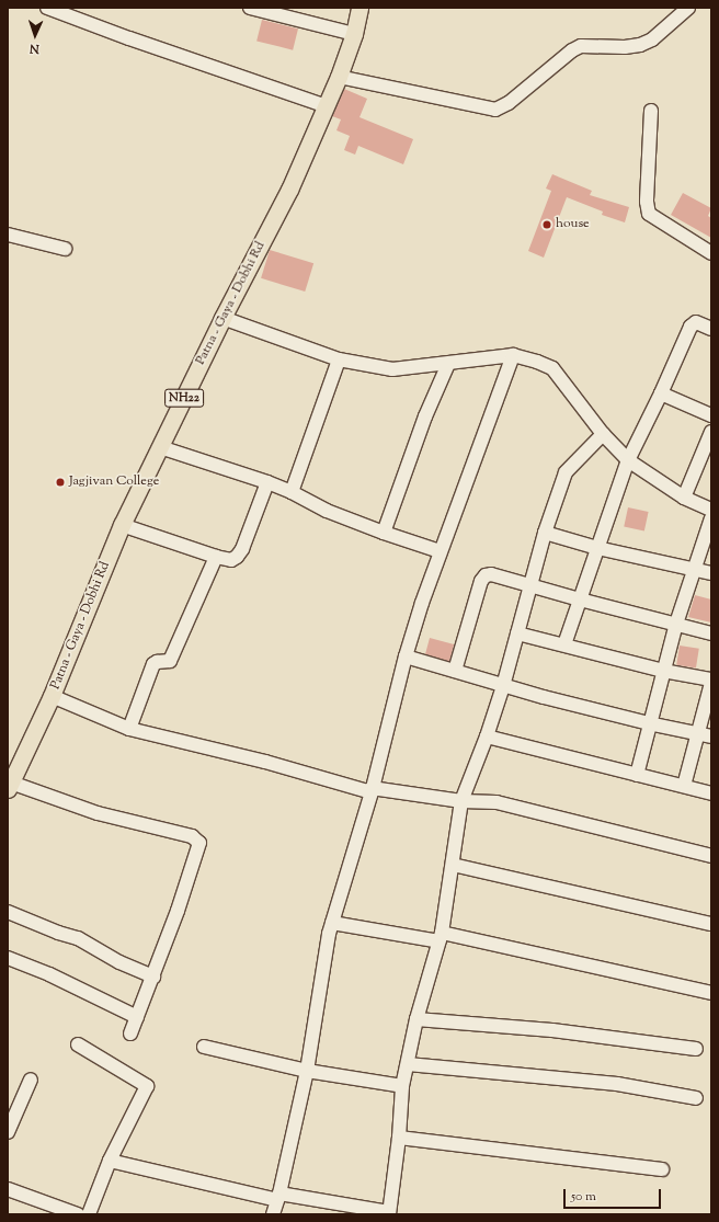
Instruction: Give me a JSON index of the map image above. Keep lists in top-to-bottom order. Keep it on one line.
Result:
{"streets":{"main road":["Patna - Gaya - Dobhi Rd","NH22"]},"places":["house","Jagjivan College"],"scale_bar":"50 m","north":"bottom"}
